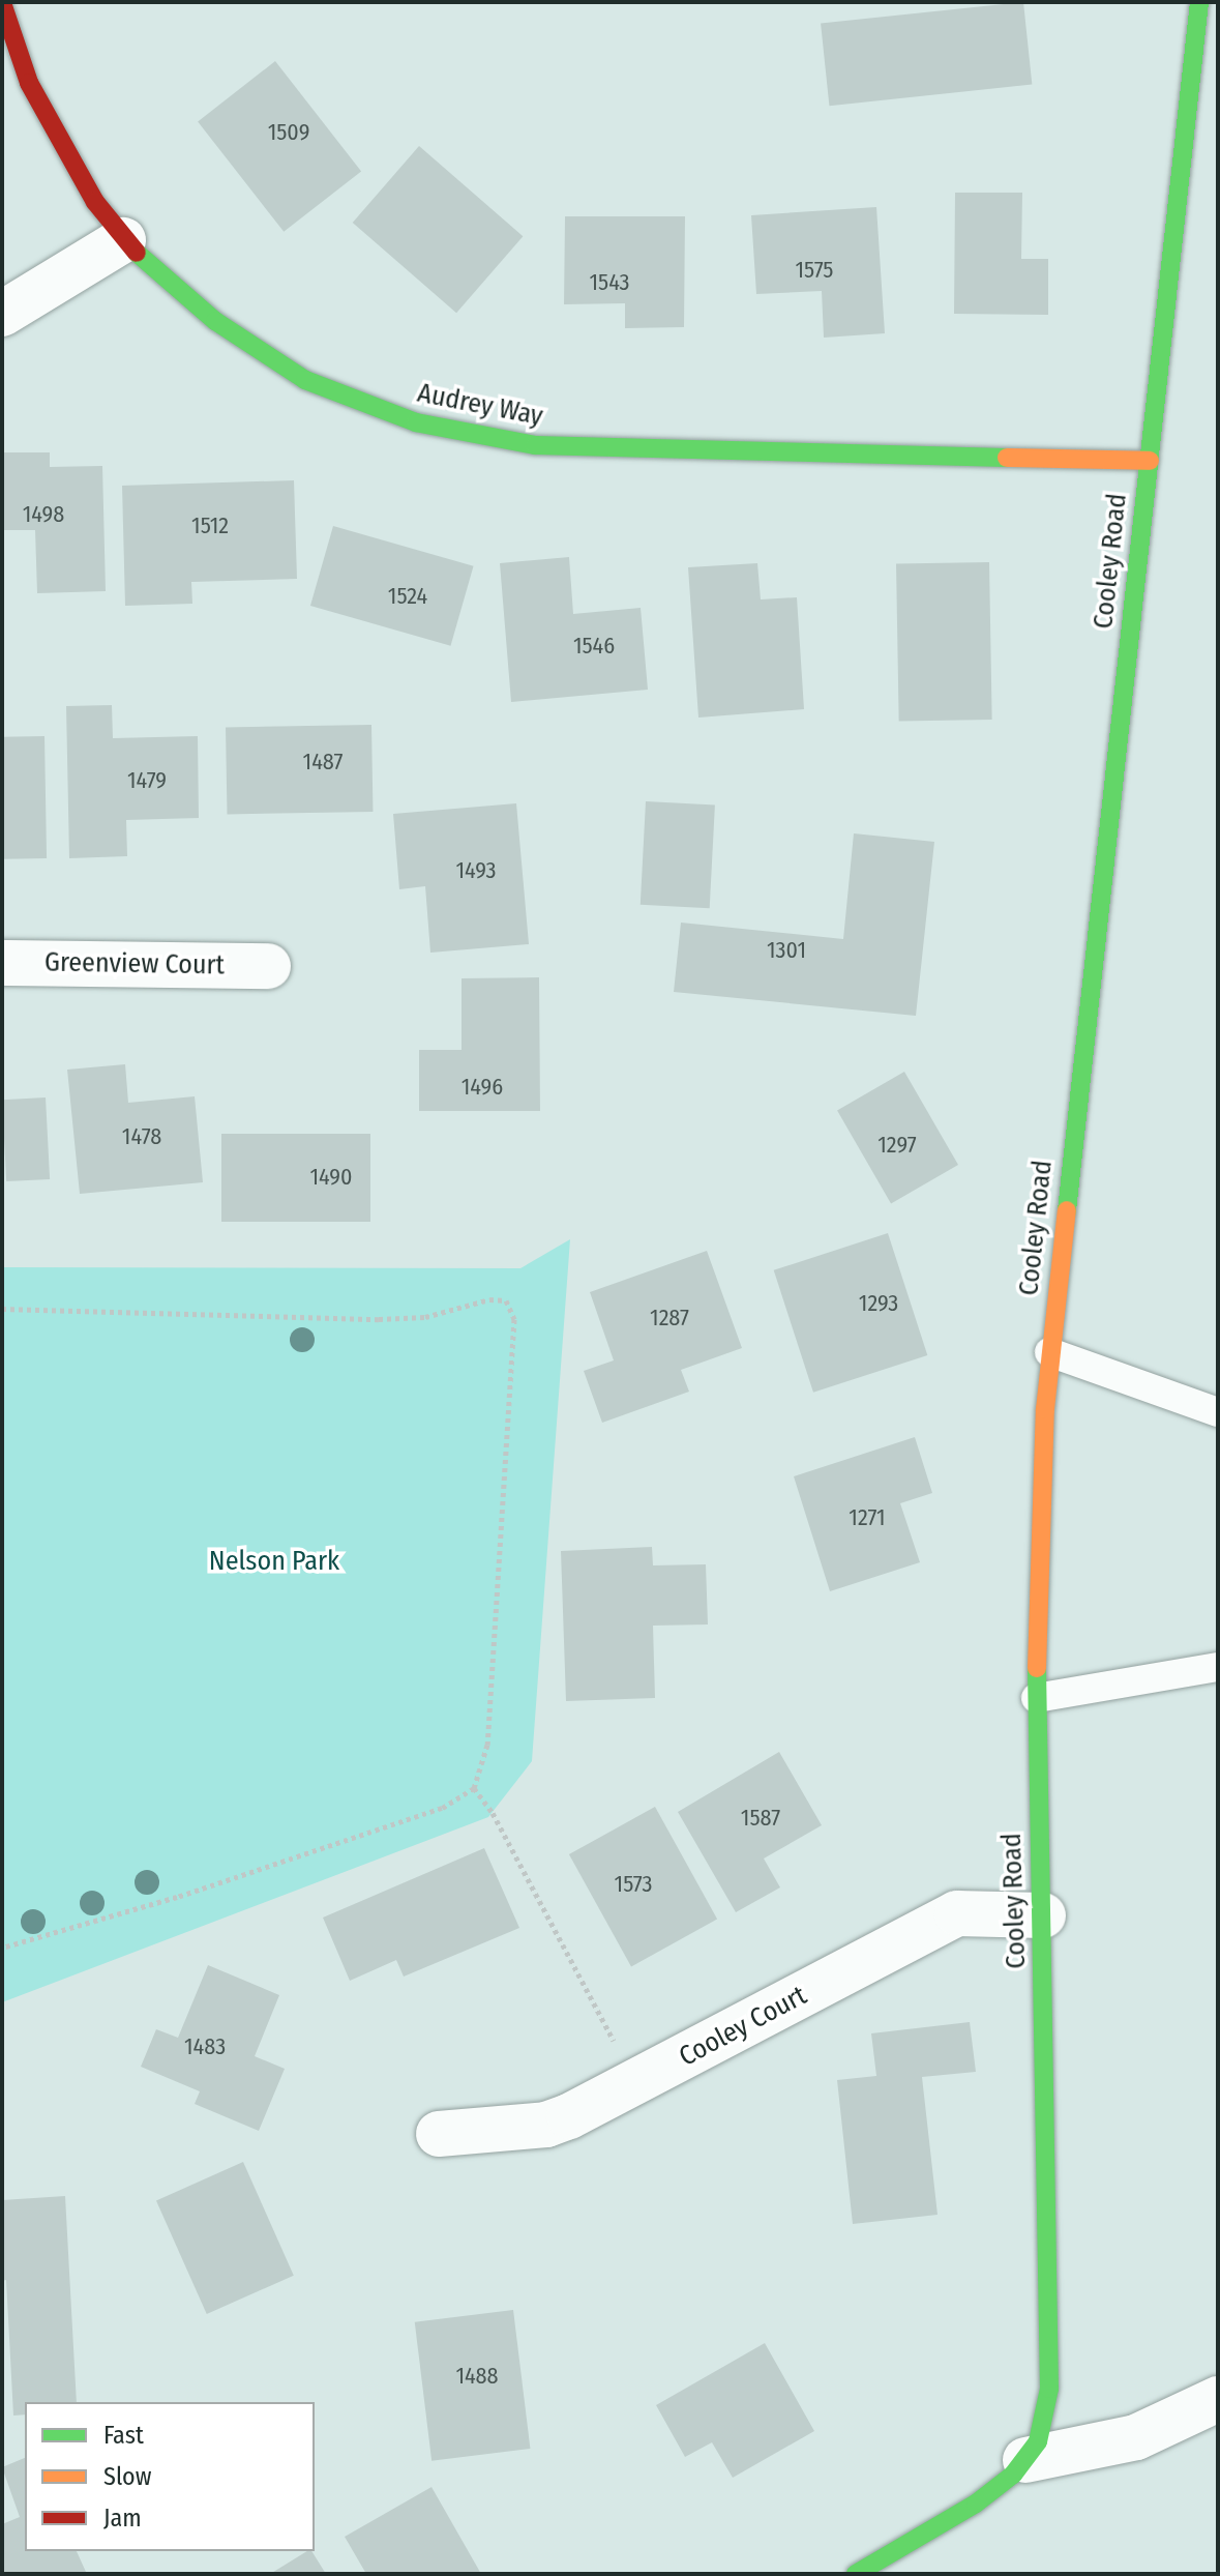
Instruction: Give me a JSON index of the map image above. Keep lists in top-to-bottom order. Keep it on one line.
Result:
{"streets":{"street":["Audrey Way","Cooley Road","Greenview Court","Cooley Court"]},"crossings":[["Audrey Way","Cooley Road"],["Cooley Road","Cooley Court"]],"parks":["Nelson Park"],"house_numbers":["1509","1575","1543","1498","1512","1524","1546","1487","1479","1493","1301","1496","1478","1297","1490","1293","1287","1271","1587","1573","1483","1488"],"legend":["Fast","Slow","Jam"]}
